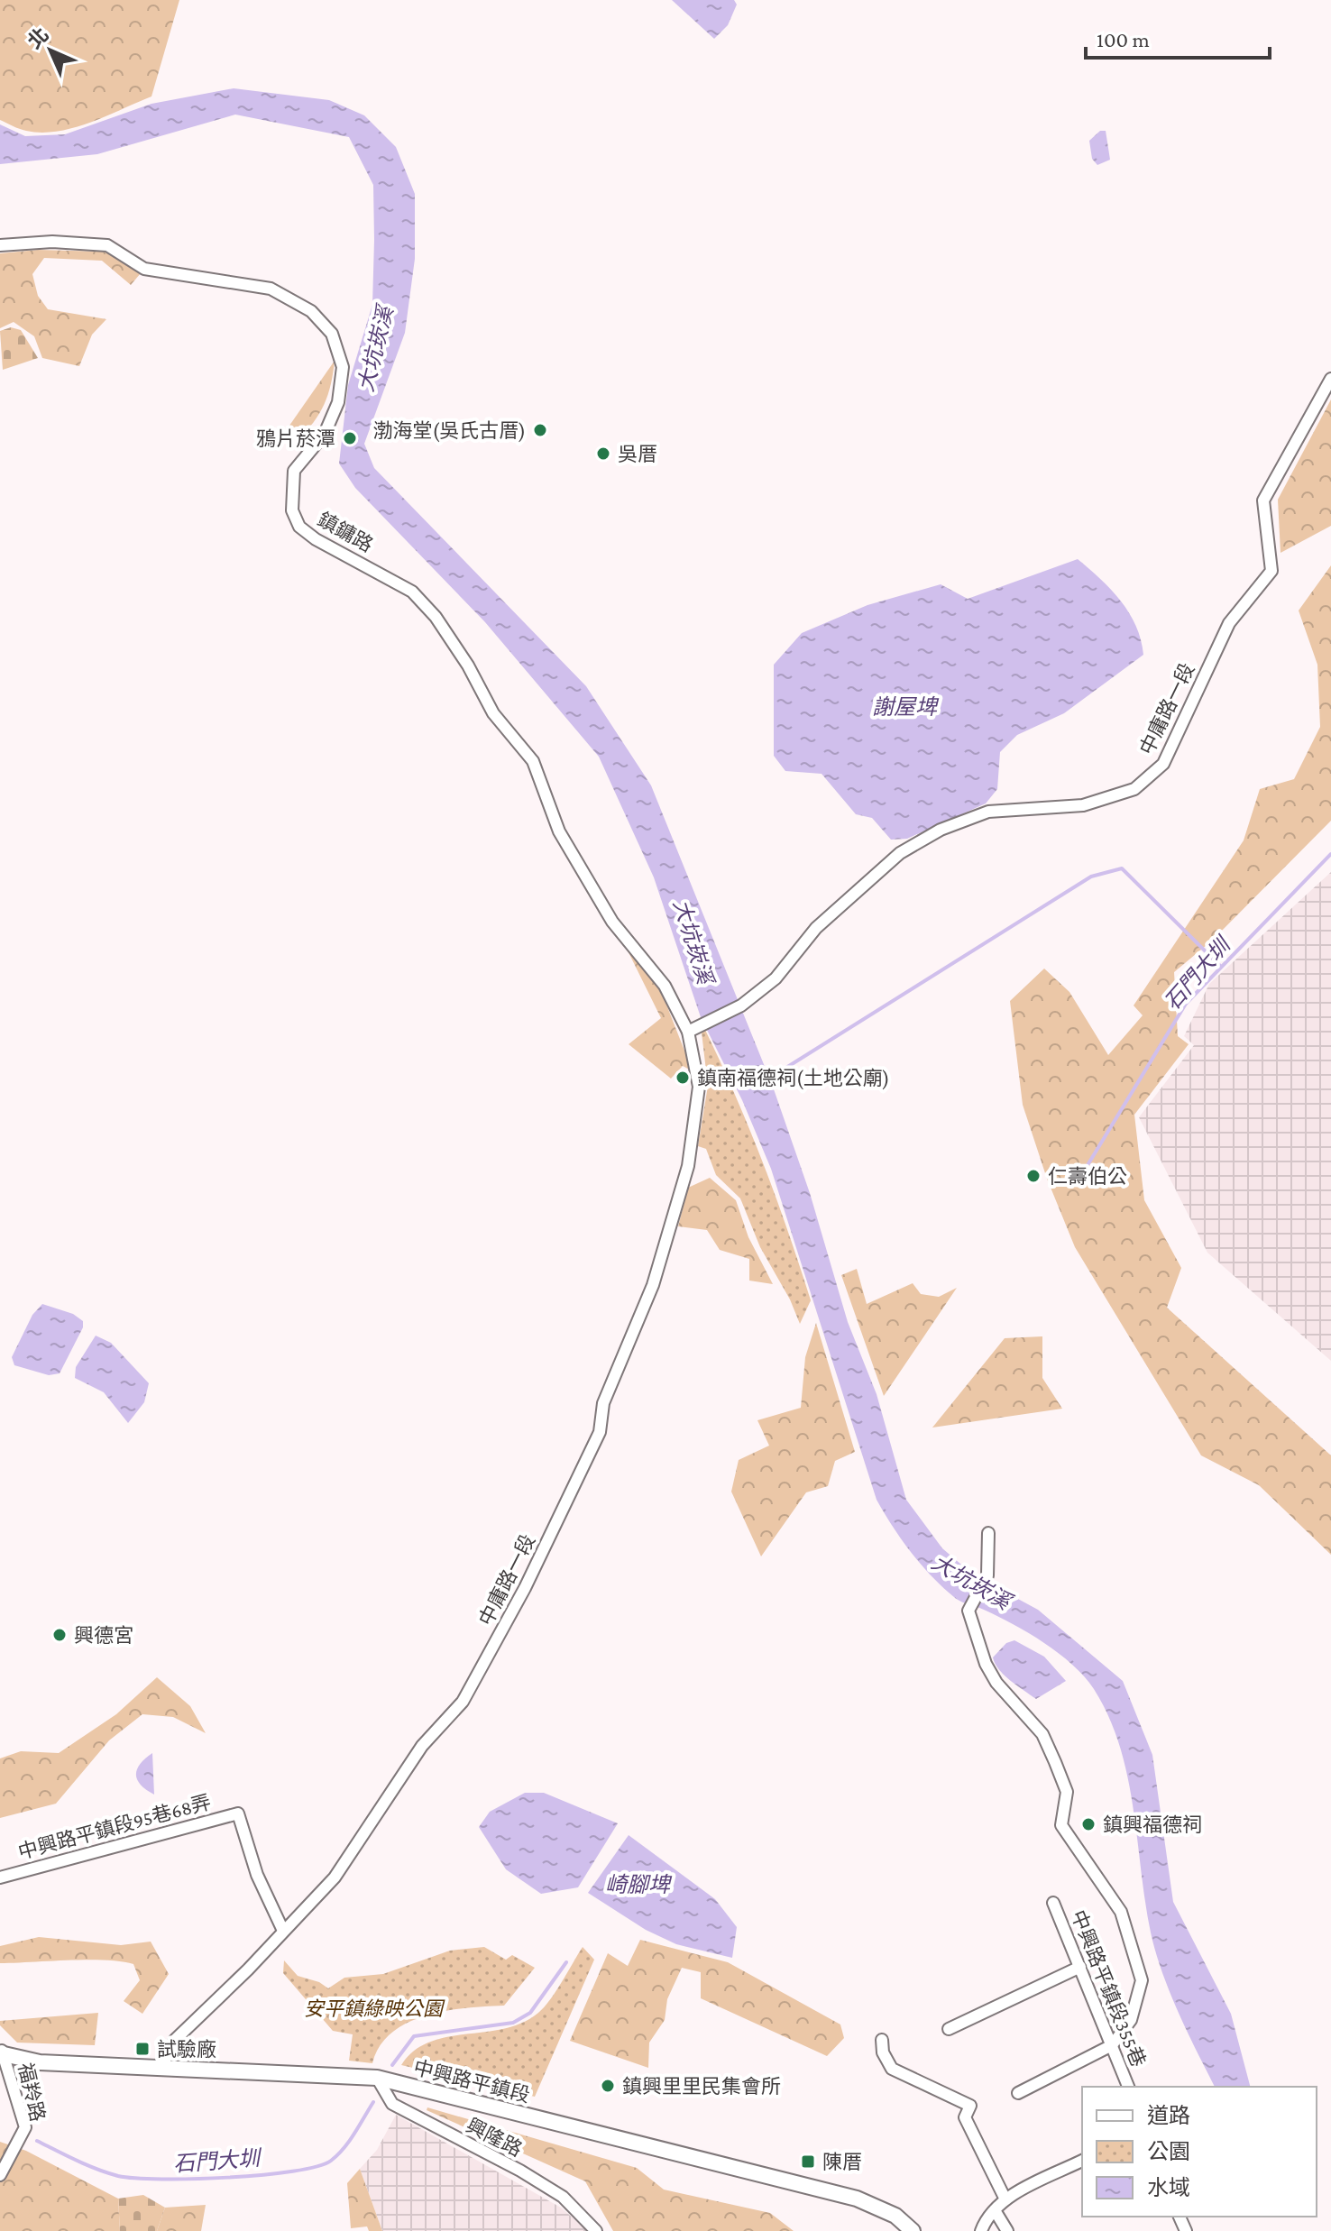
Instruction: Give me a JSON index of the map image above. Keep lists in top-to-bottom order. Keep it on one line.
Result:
{"streets":{"street":["鎮鏞路","中庸路一段","中興路平鎮段95巷68弄","中興路平鎮段355巷","中興路平鎮段","福羚路","興隆路"]},"crossings":[["鎮鏞路","中庸路一段"],["中庸路一段","中興路平鎮段95巷68弄"],["中庸路一段","中興路平鎮段"],["中興路平鎮段","福羚路"],["中興路平鎮段","興隆路"]],"water":["大坑崁溪","謝屋埤","石門大圳","崎腳埤"],"parks":["安平鎮綠映公園"],"places":{"other":["渤海堂(吳氏古厝)","鴉片菸潭","吳厝","鎮南福德祠(土地公廟)","仁壽伯公","興德宮","鎮興福德祠","鎮興里里民集會所"],"transit":["試驗廠","陳厝"]},"legend":["道路","公園","水域"],"scale_bar":"100 m","north":"top left"}
